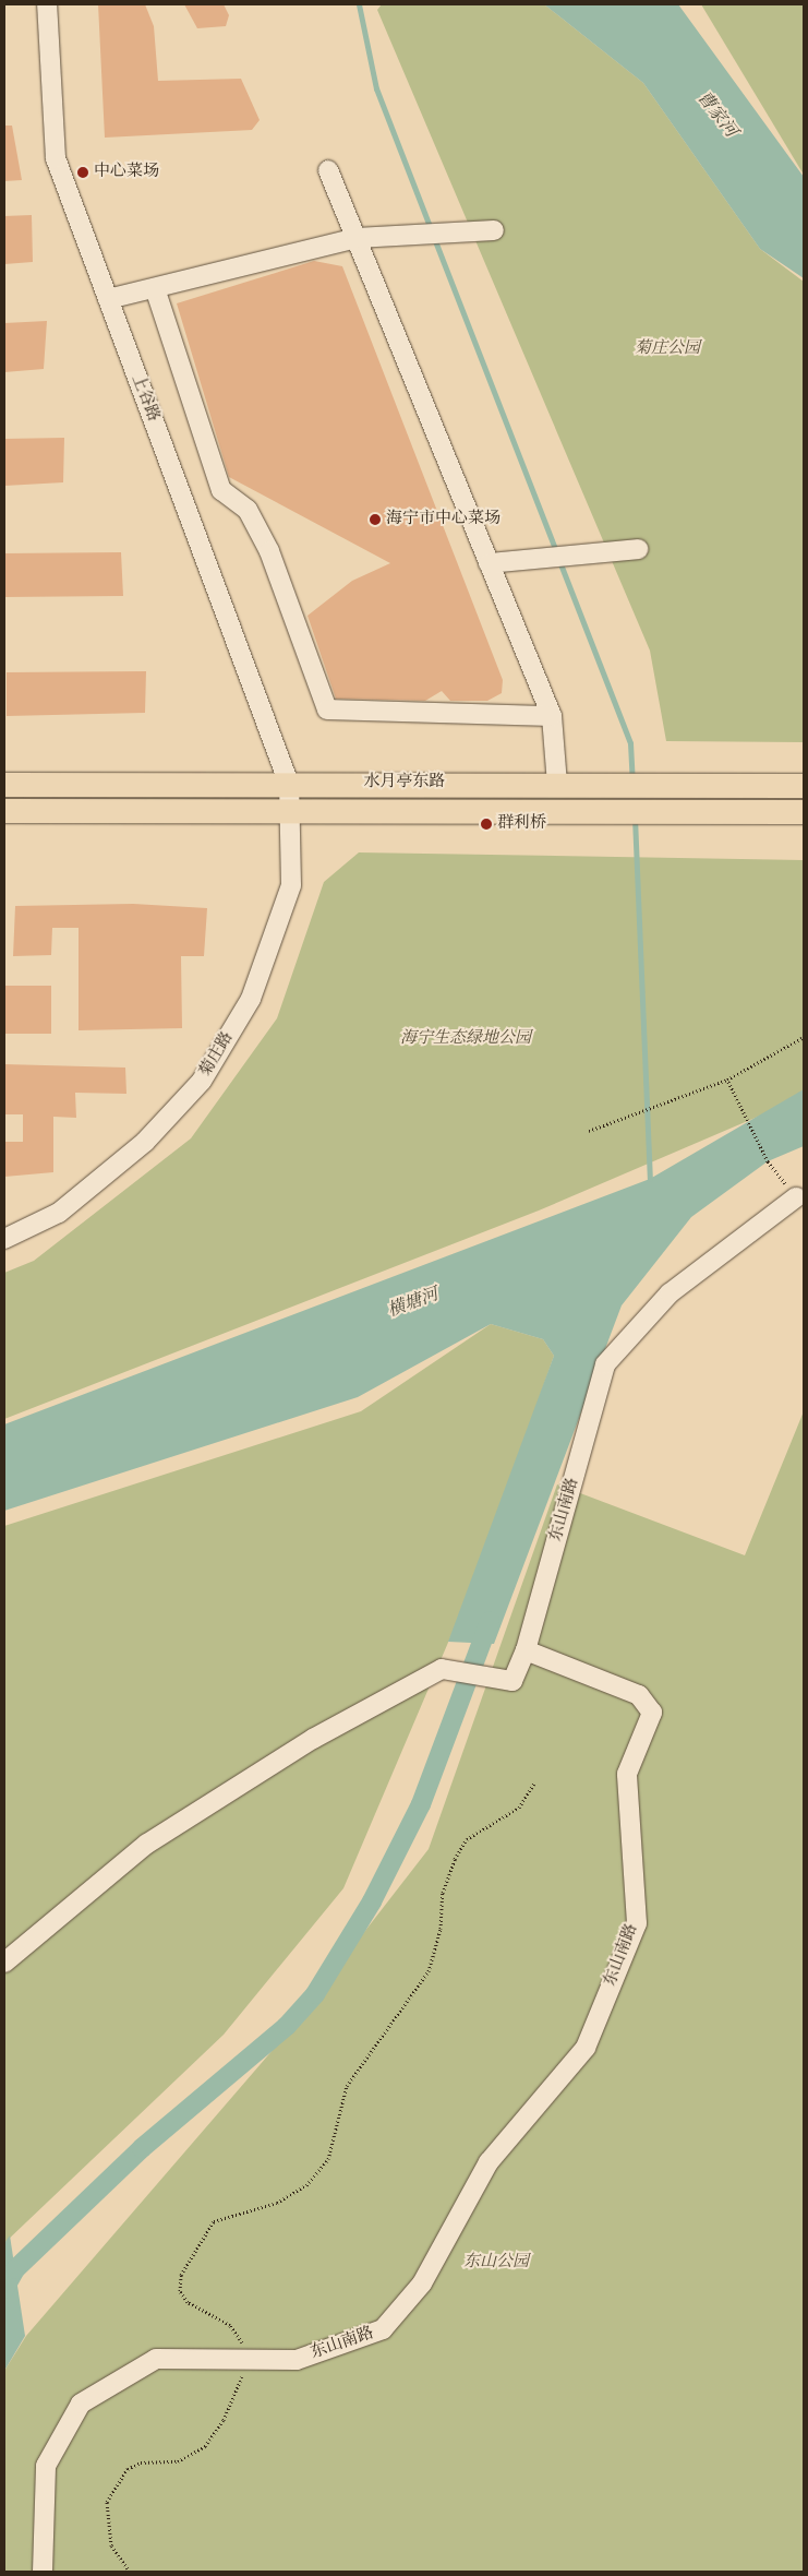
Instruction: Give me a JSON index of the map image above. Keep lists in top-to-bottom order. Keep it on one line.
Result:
{"streets":{"main road":["水月亭东路"],"street":["上谷路","菊庄路","东山南路"]},"crossings":[["上谷路","水月亭东路"],["上谷路","菊庄路"],["水月亭东路","菊庄路"]],"water":["曹家河","横塘河"],"parks":["菊庄公园","海宁生态绿地公园","东山公园"],"places":["中心菜场","海宁市中心菜场","群利桥"]}
